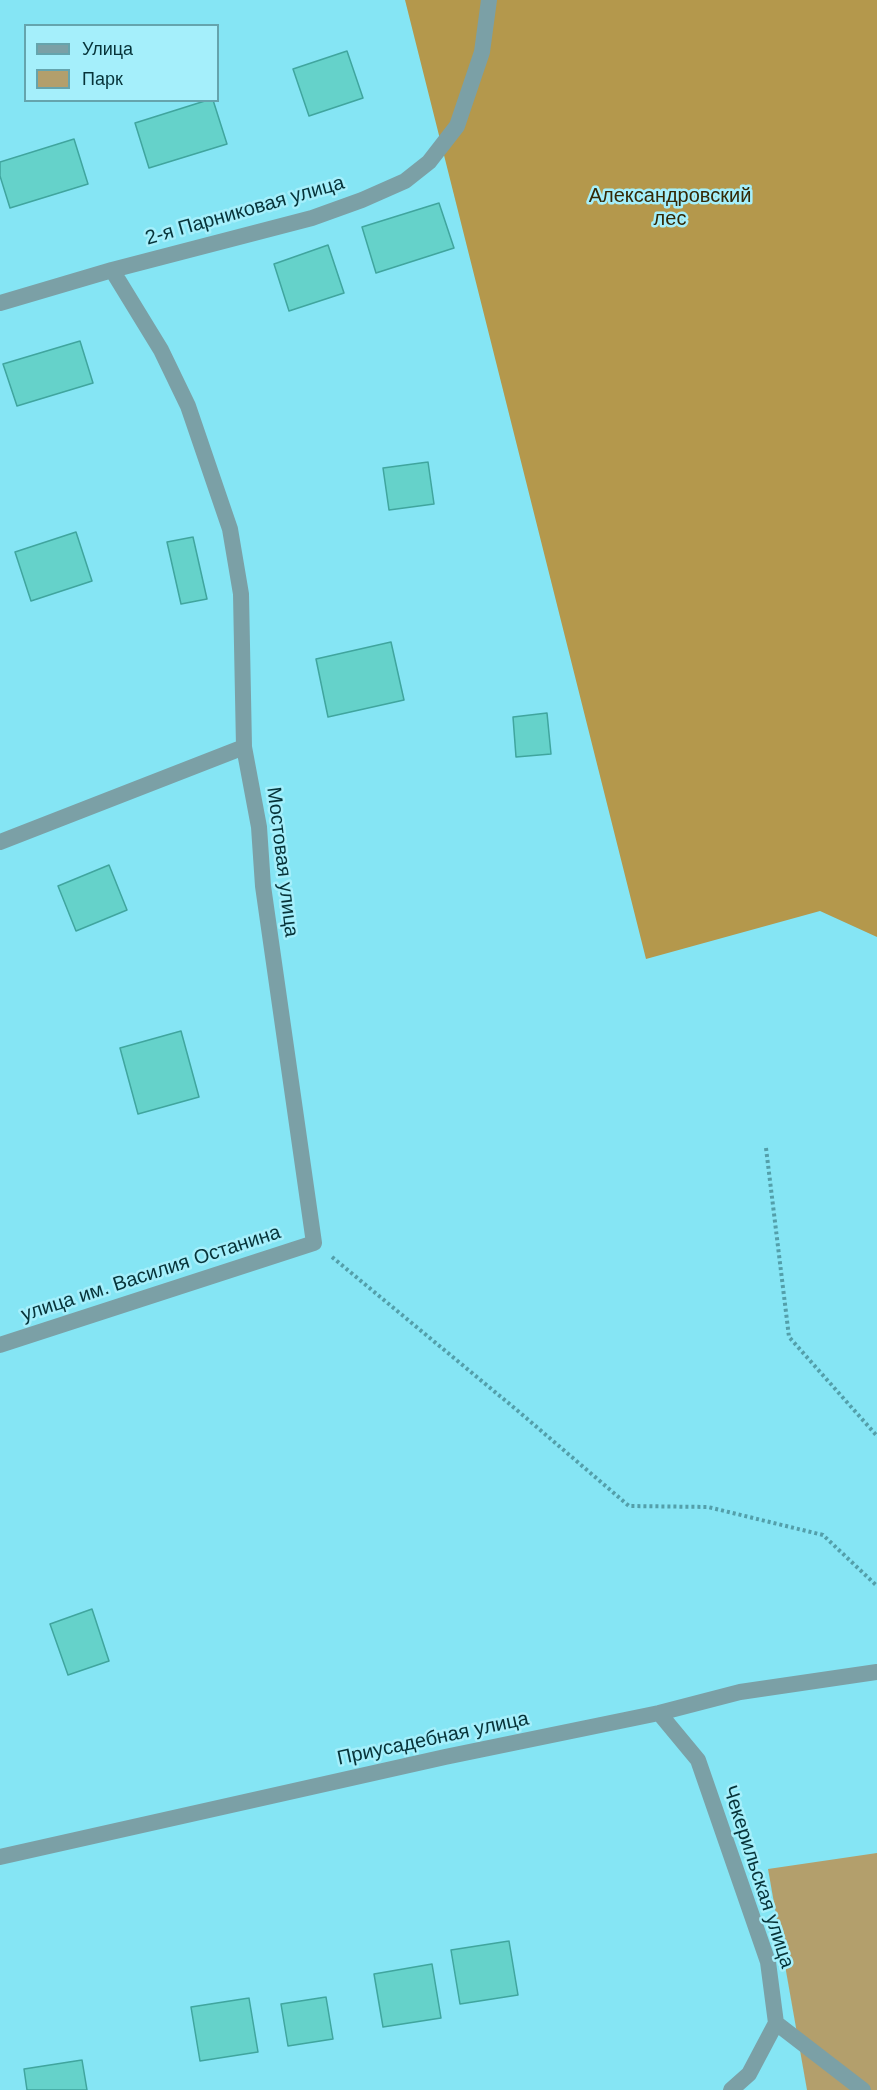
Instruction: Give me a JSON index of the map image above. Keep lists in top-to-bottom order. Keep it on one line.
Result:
{"streets":{"street":["2-я Парниковая улица","Мостовая улица","улица им. Василия Останина","Приусадебная улица","Чекерильская улица"]},"crossings":[["2-я Парниковая улица","Мостовая улица"],["Мостовая улица","улица им. Василия Останина"],["Приусадебная улица","Чекерильская улица"]],"parks":["Александровский лес"],"legend":["Улица","Парк"]}
